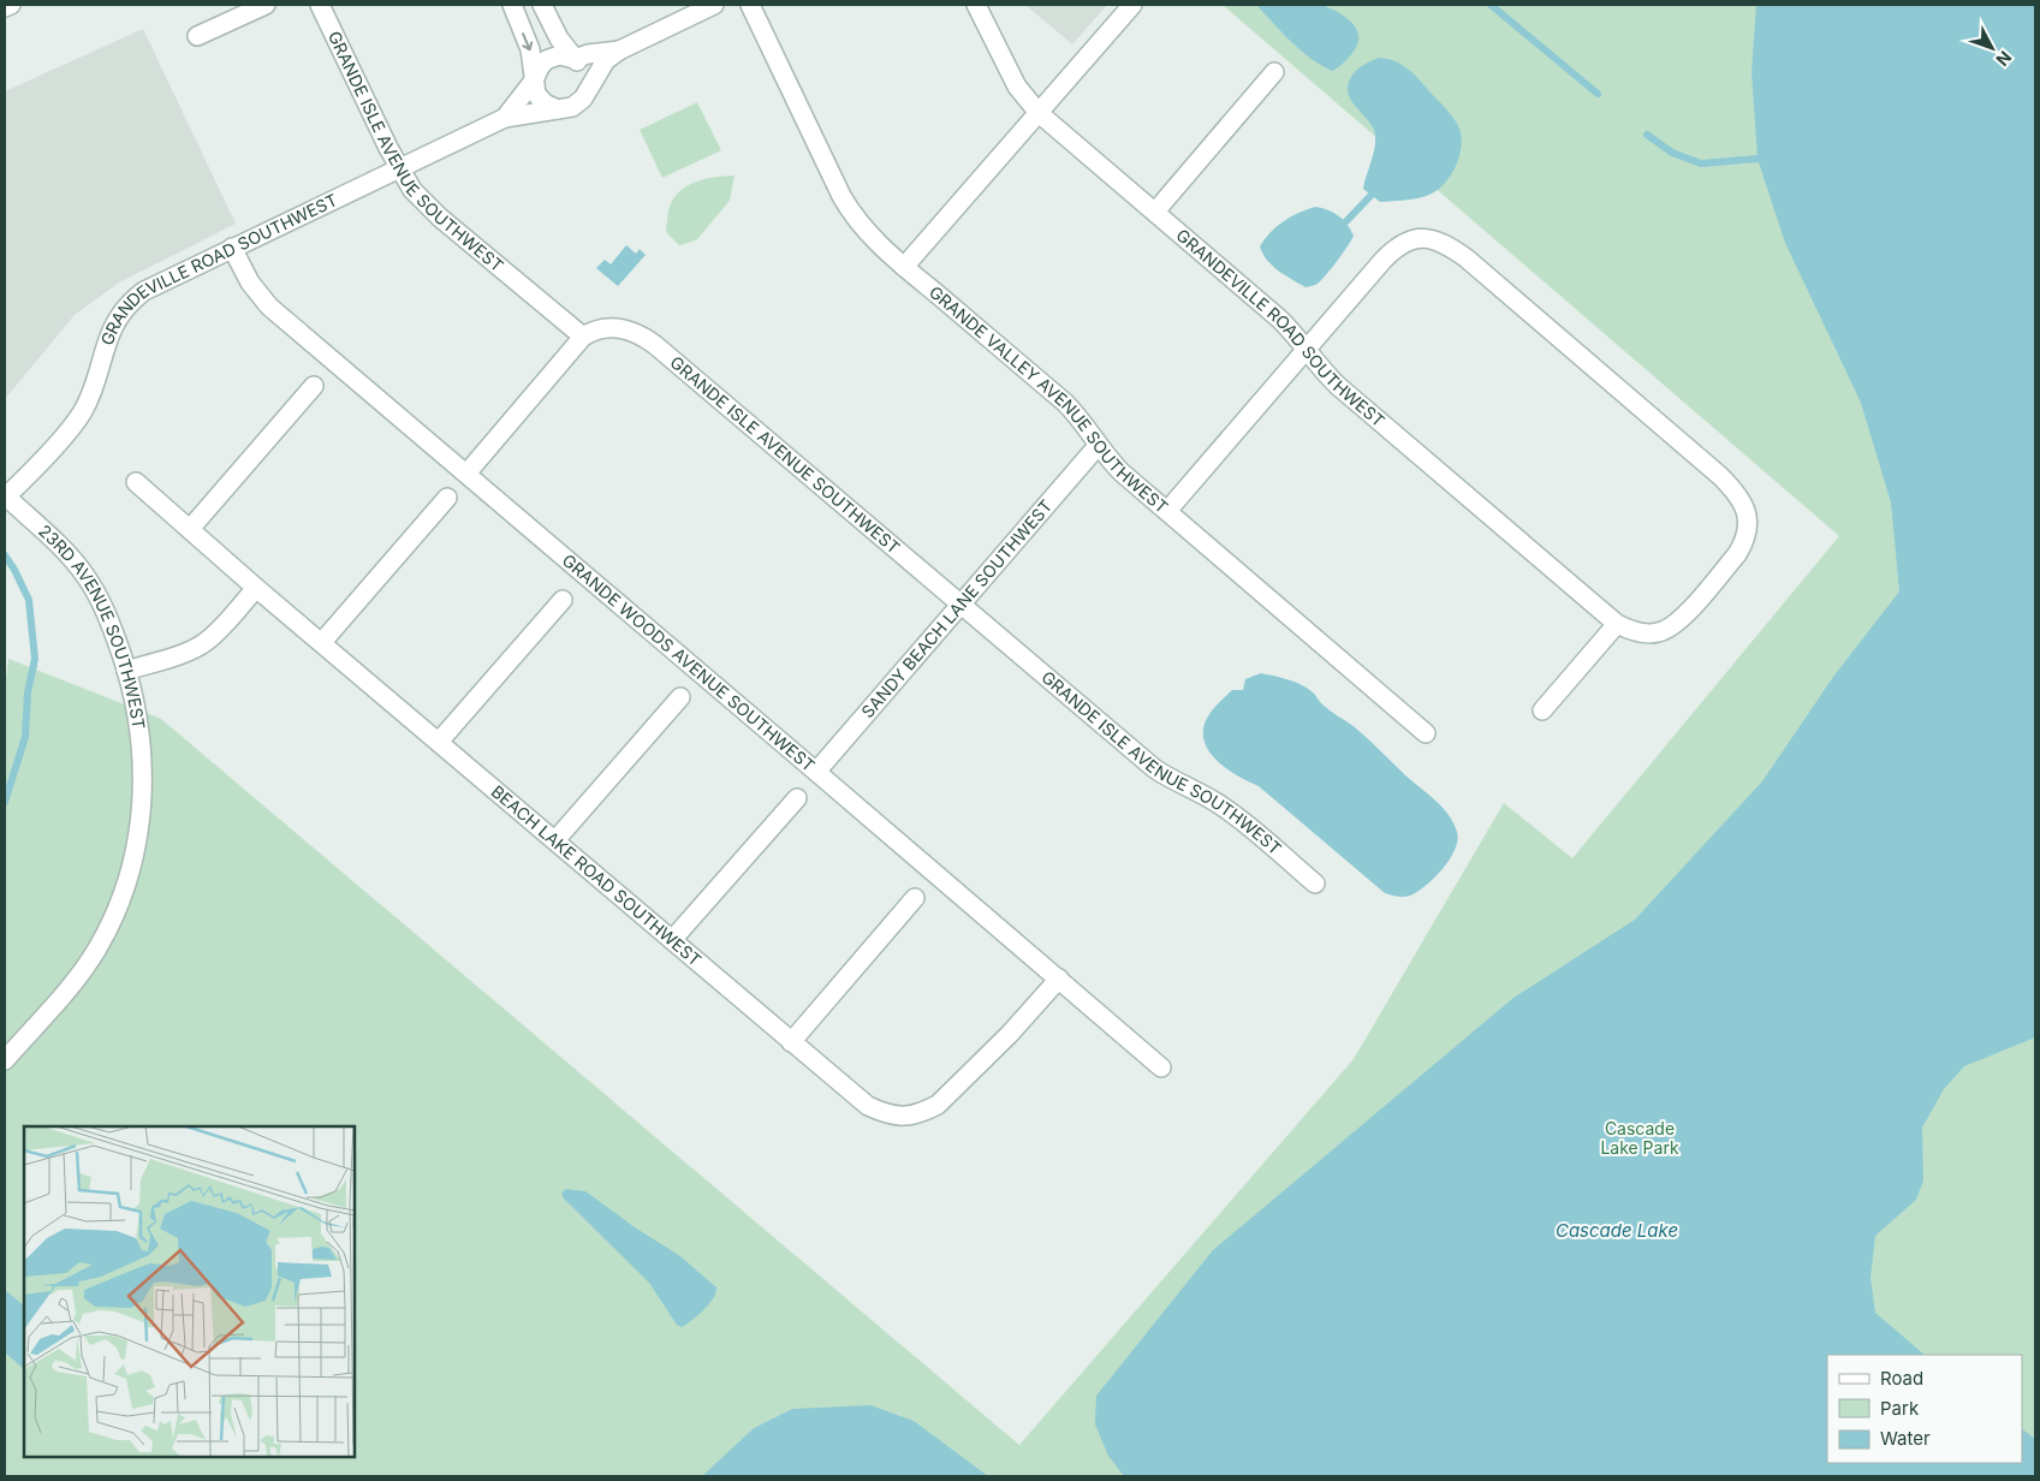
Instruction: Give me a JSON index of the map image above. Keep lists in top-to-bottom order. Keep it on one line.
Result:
{"streets":{"street":["GRANDE ISLE AVENUE SOUTHWEST","GRANDEVILLE ROAD SOUTHWEST","GRANDE VALLEY AVENUE SOUTHWEST","SANDY BEACH LANE SOUTHWEST","23RD AVENUE SOUTHWEST","GRANDE WOODS AVENUE SOUTHWEST","BEACH LAKE ROAD SOUTHWEST"]},"crossings":[["GRANDE ISLE AVENUE SOUTHWEST","GRANDEVILLE ROAD SOUTHWEST"],["GRANDE ISLE AVENUE SOUTHWEST","SANDY BEACH LANE SOUTHWEST"],["GRANDEVILLE ROAD SOUTHWEST","23RD AVENUE SOUTHWEST"],["GRANDEVILLE ROAD SOUTHWEST","GRANDE WOODS AVENUE SOUTHWEST"],["GRANDE VALLEY AVENUE SOUTHWEST","SANDY BEACH LANE SOUTHWEST"],["SANDY BEACH LANE SOUTHWEST","GRANDE WOODS AVENUE SOUTHWEST"],["GRANDE WOODS AVENUE SOUTHWEST","BEACH LAKE ROAD SOUTHWEST"]],"water":["Cascade Lake"],"parks":["Cascade Lake Park"],"legend":["Road","Park","Water"],"north":"bottom right"}
